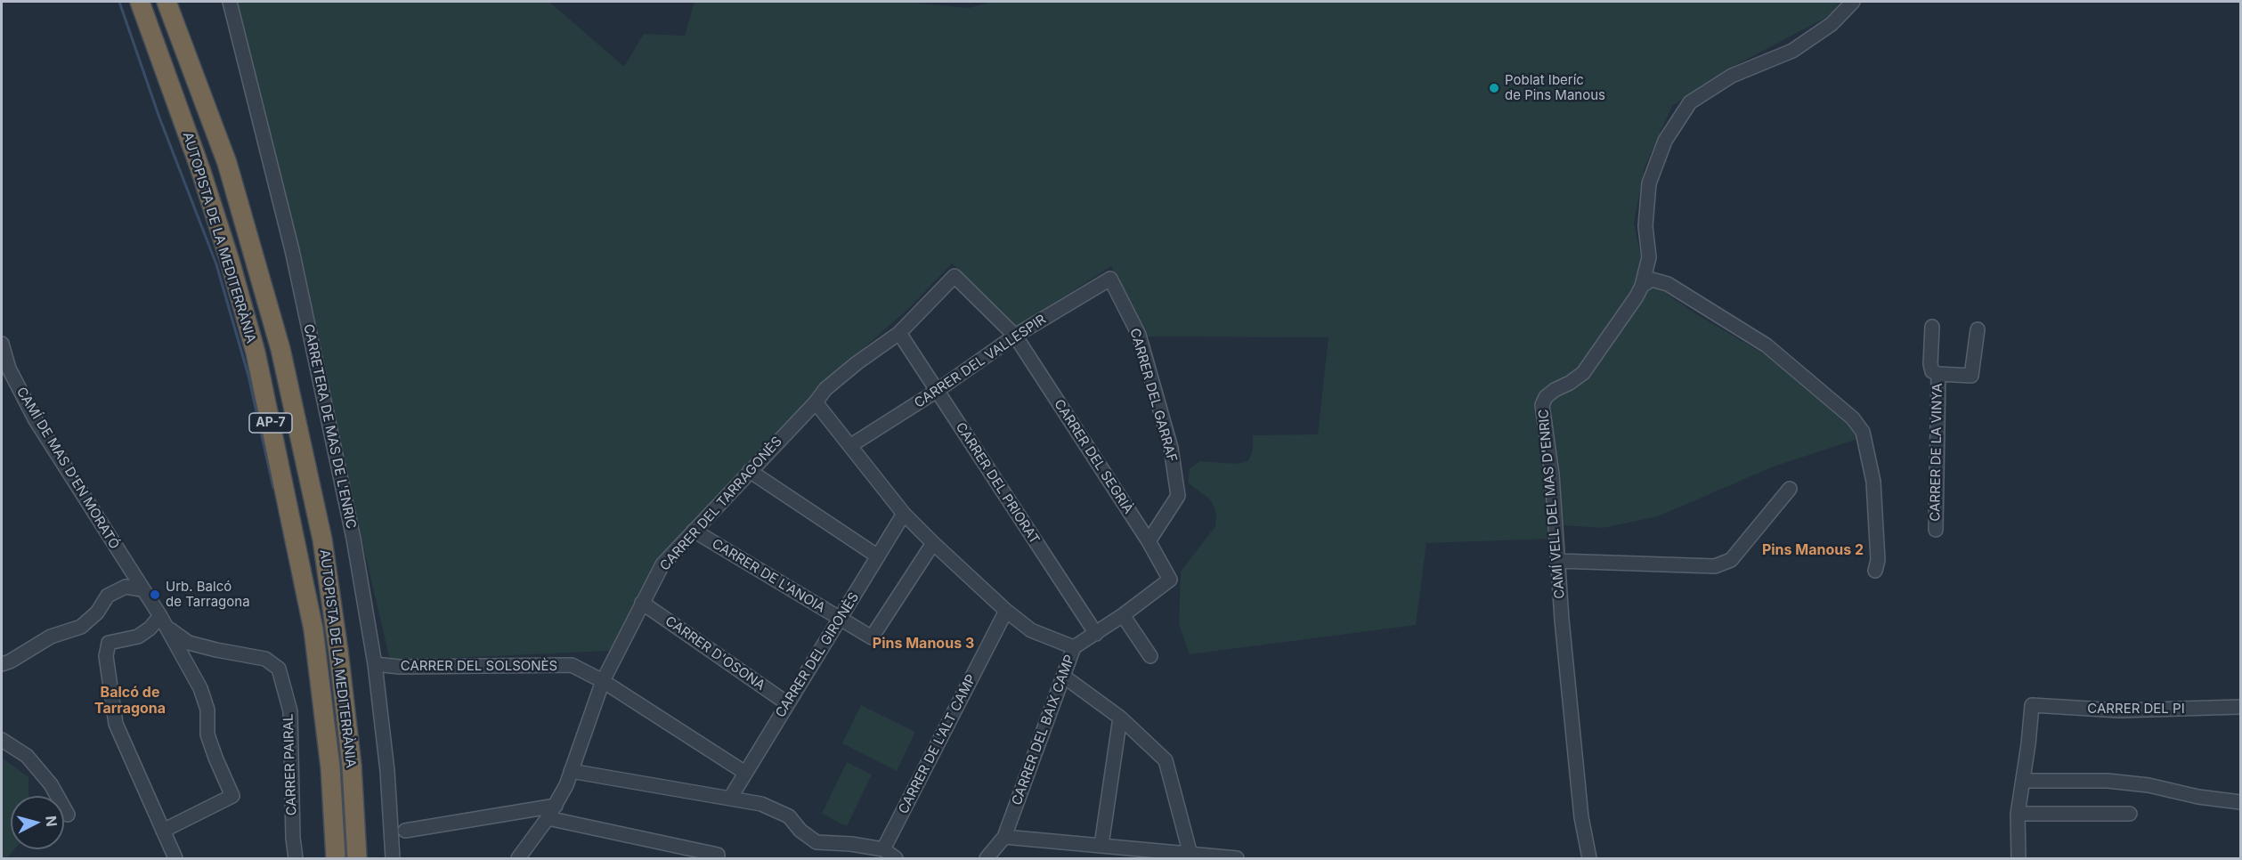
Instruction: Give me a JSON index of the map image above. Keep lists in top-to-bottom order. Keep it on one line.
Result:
{"streets":{"highway":["AUTOPISTA DE LA MEDITERRÀNIA","AP-7"],"street":["CARRER DEL VALLESPIR","CARRER DEL GARRAF","CARRETERA DE MAS DE L'ENRIC","CARRER DE LA VINYA","CARRER DEL SEGRIÀ","CAMÍ DE MAS D'EN MORATÓ","CARRER DEL PRIORAT","CARRER DEL TARRAGONÈS","CAMÍ VELL DEL MAS D'ENRIC","CARRER DE L'ANOIA","CARRER D'OSONA","CARRER DEL GIRONÈS","CARRER DEL SOLSONÈS","CARRER DEL PI","CARRER DEL BAIX CAMP","CARRER DE L'ALT CAMP","CARRER PAIRAL"]},"crossings":[["CARRER DEL VALLESPIR","CARRER DEL GARRAF"],["CARRER DEL VALLESPIR","CARRER DEL SEGRIÀ"],["CARRER DEL VALLESPIR","CARRER DEL PRIORAT"],["CARRER DEL VALLESPIR","CARRER DEL TARRAGONÈS"],["CARRER DEL GARRAF","CARRER DEL SEGRIÀ"],["CARRETERA DE MAS DE L'ENRIC","CARRER DEL SOLSONÈS"],["CARRER DEL SEGRIÀ","CARRER DEL TARRAGONÈS"],["CARRER DEL SEGRIÀ","CARRER DEL BAIX CAMP"],["CAMÍ DE MAS D'EN MORATÓ","CARRER PAIRAL"],["CARRER DEL PRIORAT","CARRER DEL TARRAGONÈS"],["CARRER DEL PRIORAT","CARRER DEL BAIX CAMP"],["CARRER DEL TARRAGONÈS","CARRER DE L'ANOIA"],["CARRER DEL TARRAGONÈS","CARRER D'OSONA"],["CARRER DEL TARRAGONÈS","CARRER DEL SOLSONÈS"],["CARRER DE L'ANOIA","CARRER DEL GIRONÈS"],["CARRER D'OSONA","CARRER DEL GIRONÈS"],["CARRER DEL GIRONÈS","CARRER DEL SOLSONÈS"]],"districts":["Pins Manous 2","Pins Manous 3","Balcó de Tarragona"],"places":["Poblat Iberíc de Pins Manous","Urb. Balcó de Tarragona"],"north":"right"}
